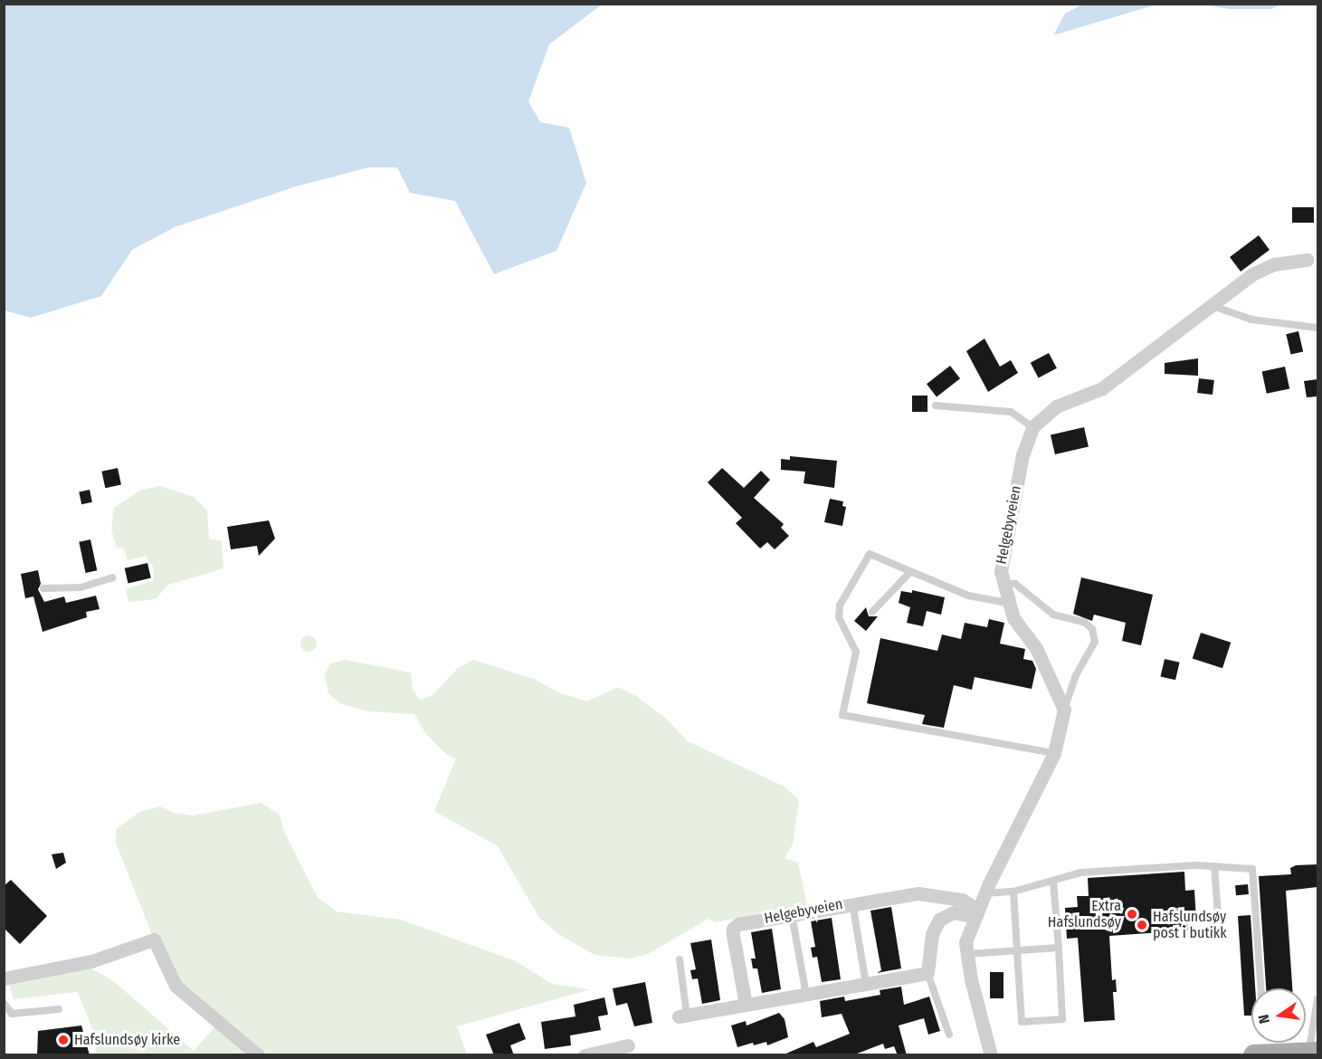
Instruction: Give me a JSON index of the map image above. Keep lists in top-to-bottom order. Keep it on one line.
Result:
{"streets":{"street":["Helgebyveien"]},"places":["Extra Hafslundsøy","Hafslundsøy post i butikk","Hafslundsøy kirke"],"north":"left"}
